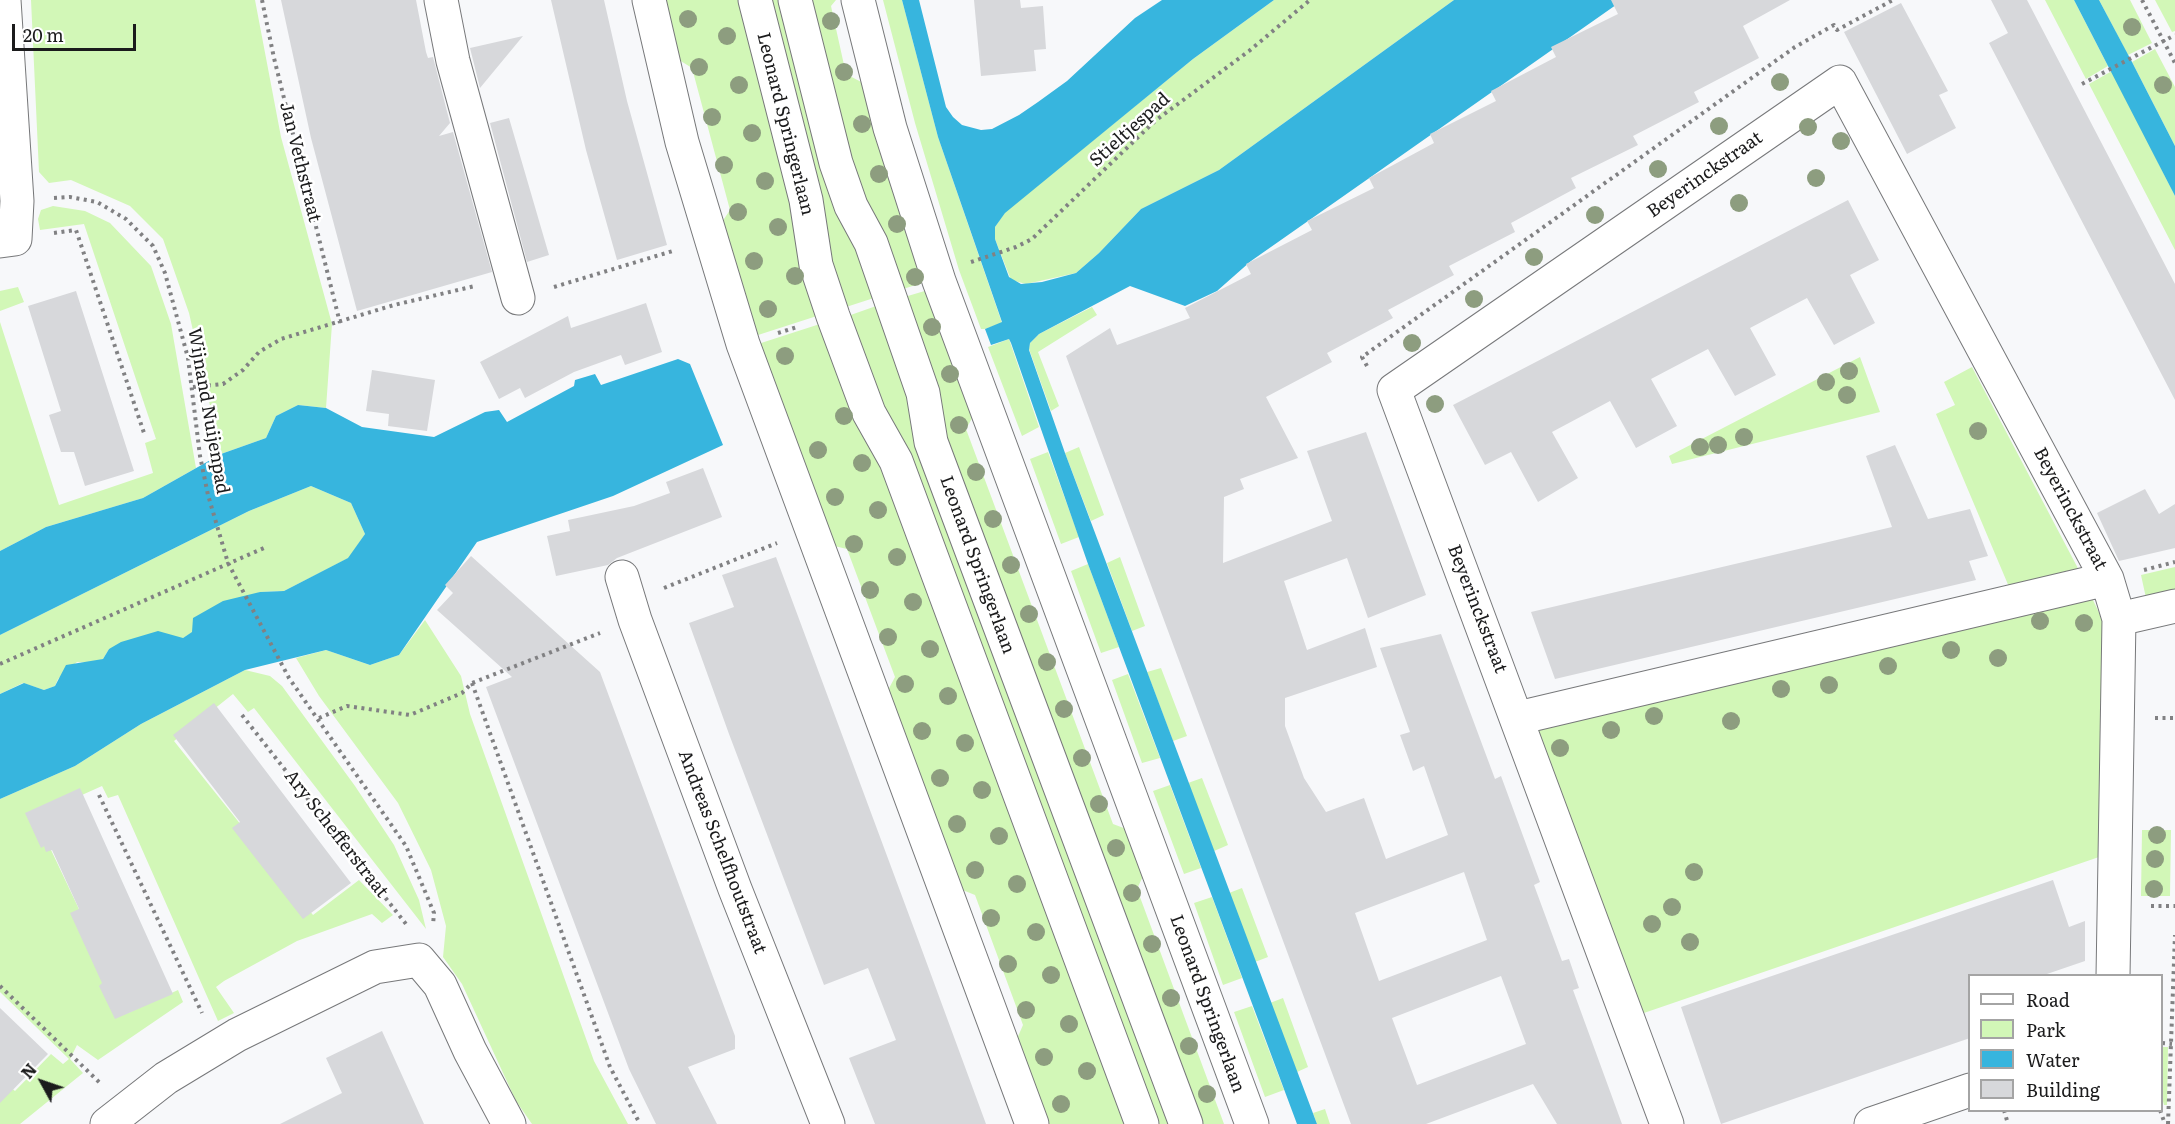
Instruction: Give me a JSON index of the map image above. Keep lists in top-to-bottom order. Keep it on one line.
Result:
{"streets":{"street":["Leonard Springerlaan","Beyerinckstraat","Andreas Schelfhoutstraat"],"path":["Stieltjespad","Jan Vethstraat","Wijnand Nuijenpad","Ary Schefferstraat"]},"crossings":[["Wijnand Nuijenpad","Ary Schefferstraat"]],"legend":["Road","Park","Water","Building"],"scale_bar":"20 m","north":"top left"}
